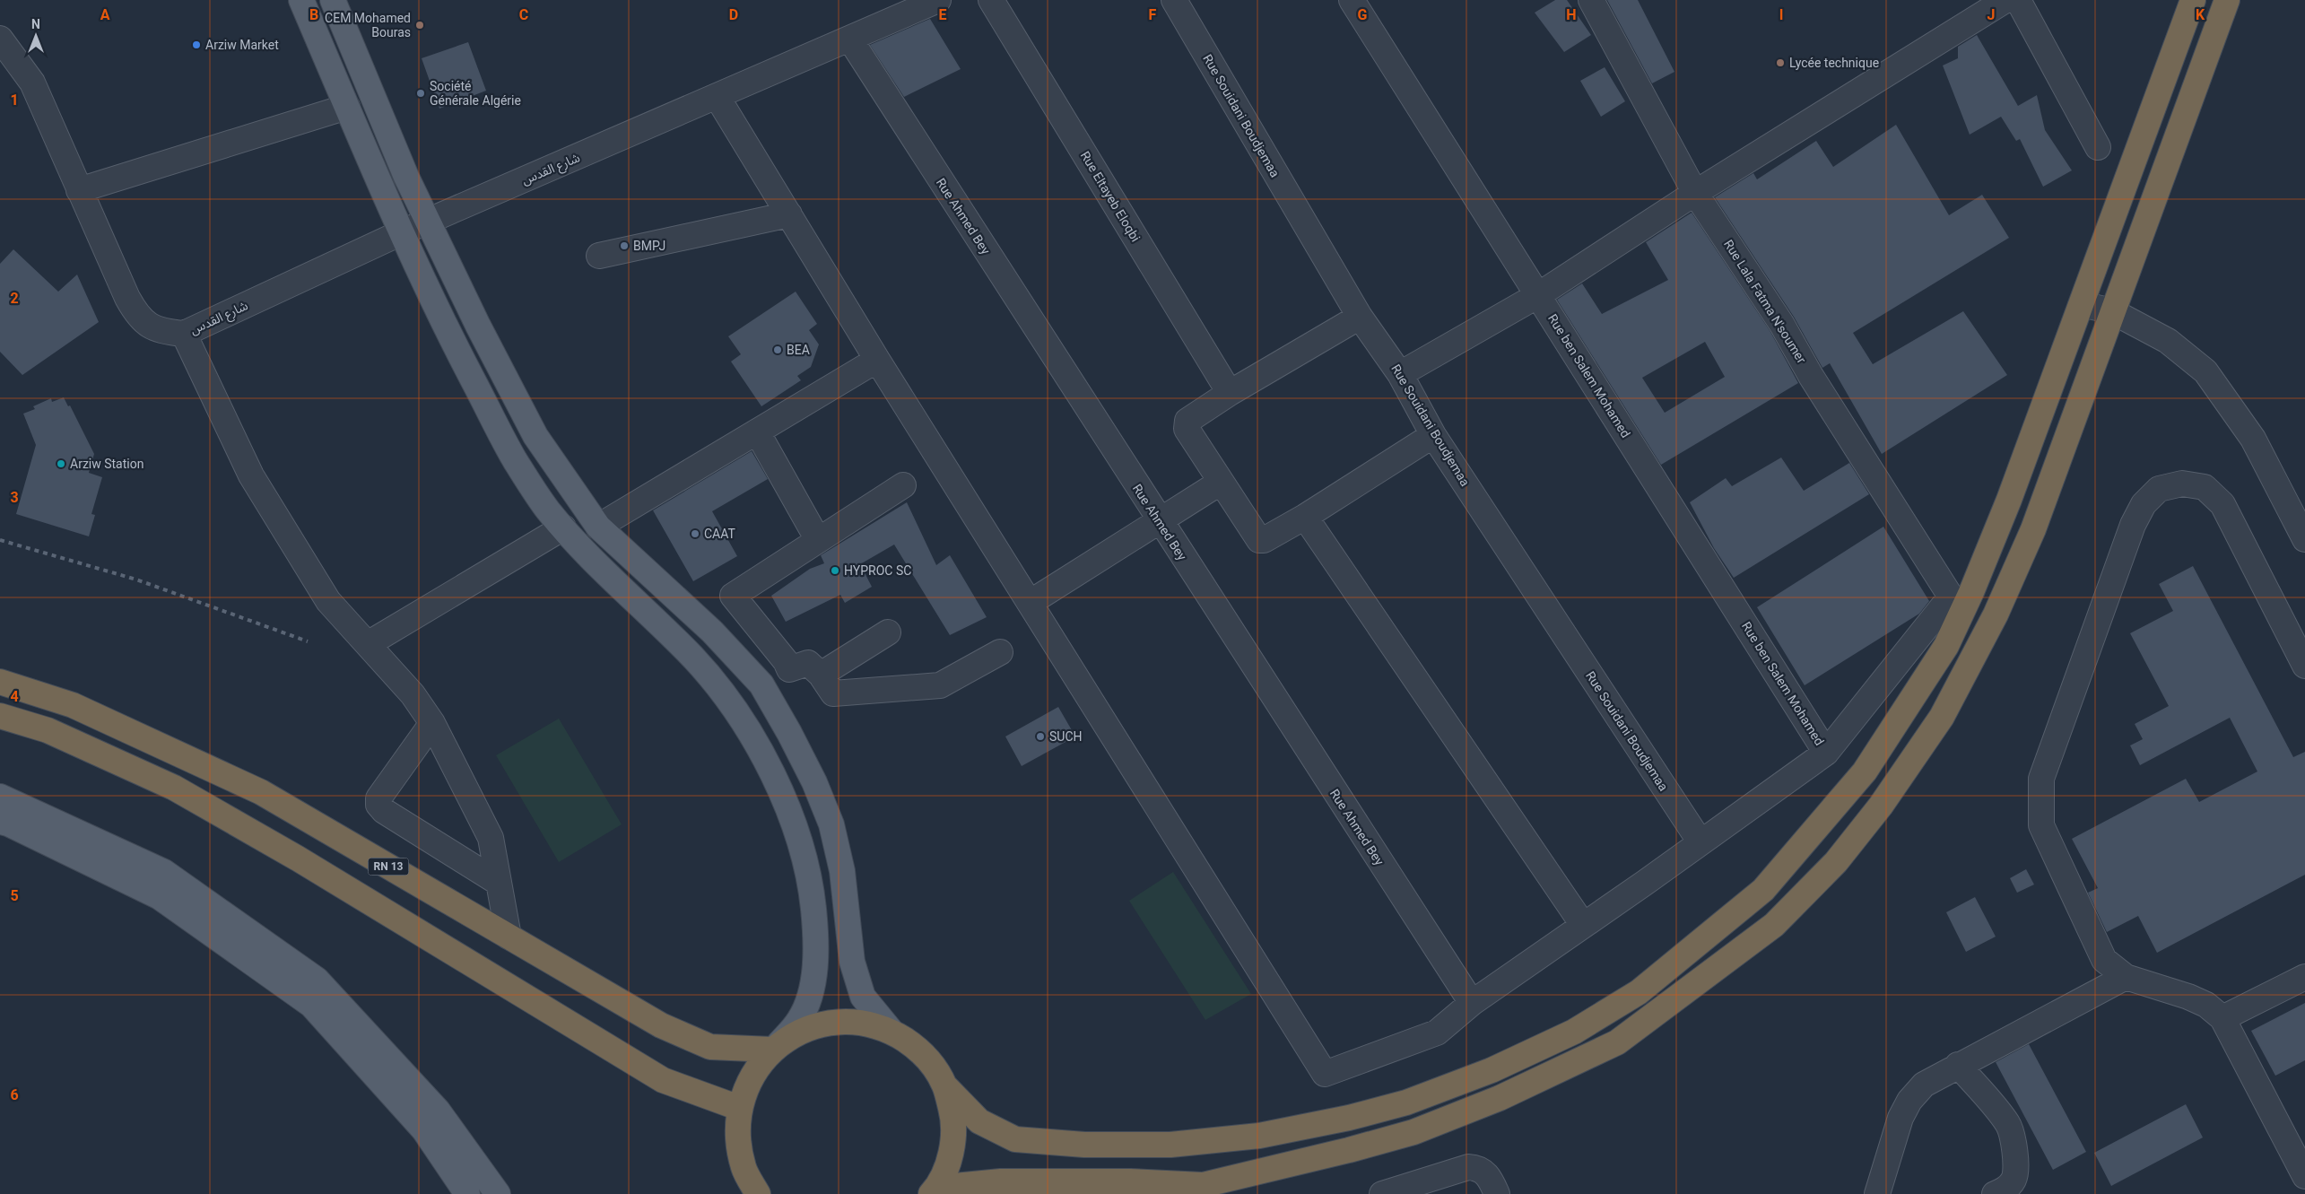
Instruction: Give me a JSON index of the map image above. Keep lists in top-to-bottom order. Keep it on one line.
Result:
{"streets":{"highway":["RN 13"],"street":["Rue Souidani Boudjemaa","شارع القدس","Rue Eltayeb Eloqbi","Rue Ahmed Bey","Rue Lala Fatma N'soumer","Rue ben Salem Mohamed"]},"crossings":[["شارع القدس","Rue Ahmed Bey"],["Rue Lala Fatma N'soumer","Rue ben Salem Mohamed"]],"places":["CEM Mohamed Bouras","Arziw Market","Lycée technique","Société Générale Algérie","BMPJ","BEA","Arziw Station","CAAT","HYPROC SC","SUCH"],"north":"top","grid":{"columns":["A","B","C","D","E","F","G","H","I","J","K"],"rows":["1","2","3","4","5","6"]}}
